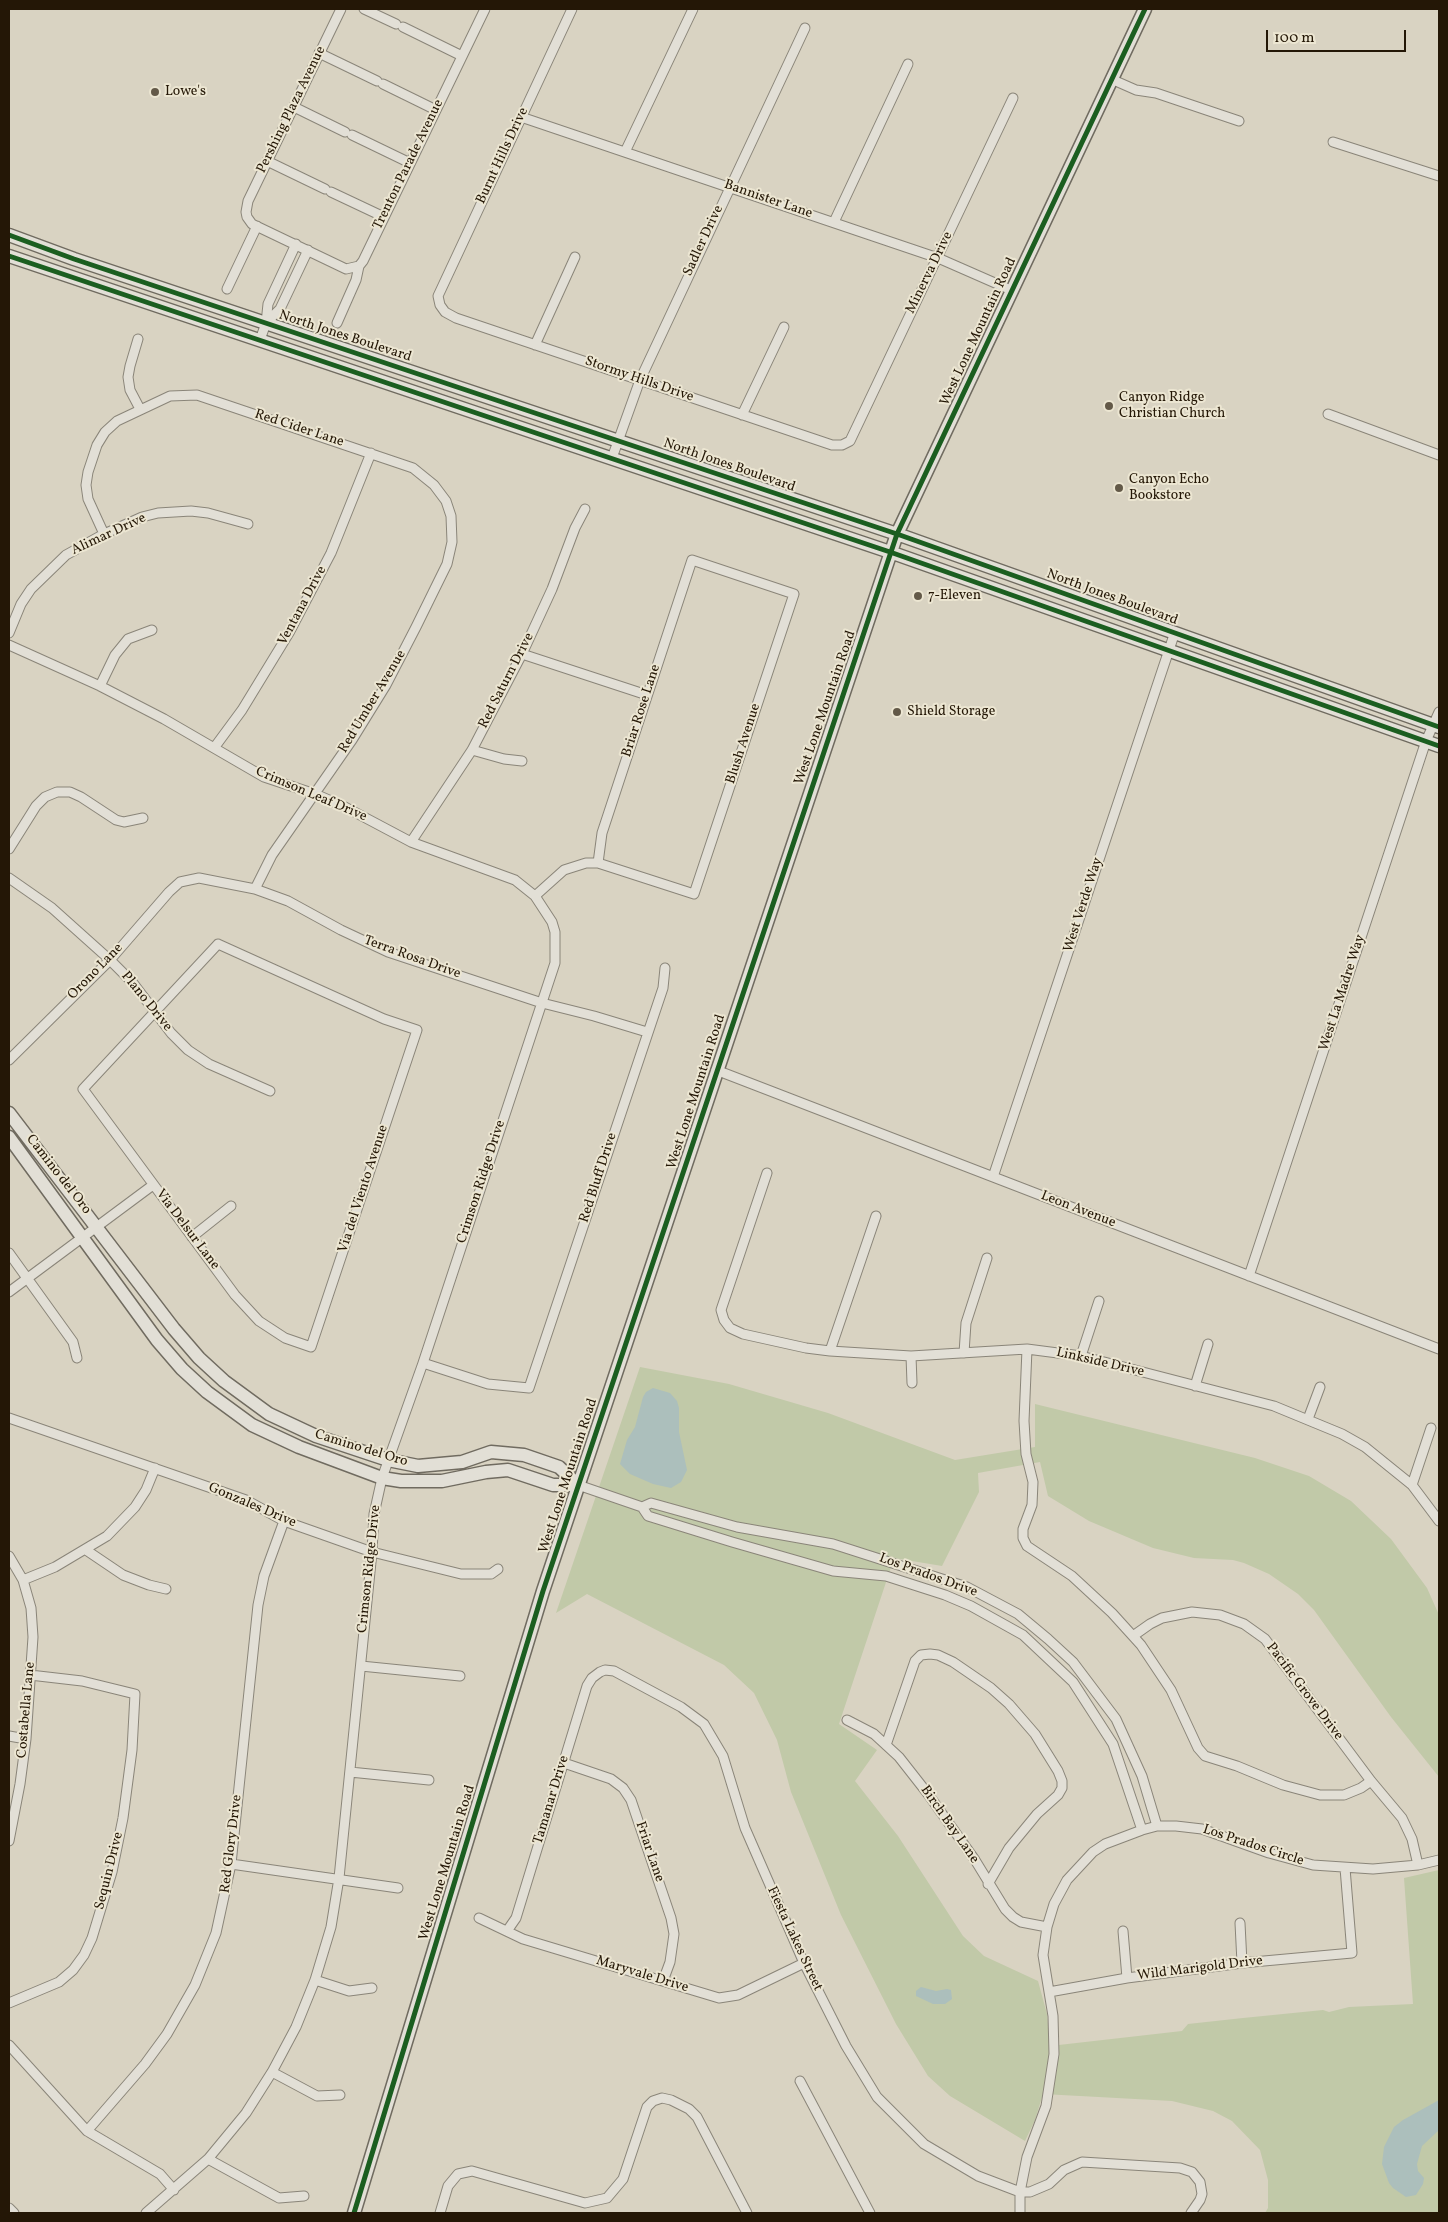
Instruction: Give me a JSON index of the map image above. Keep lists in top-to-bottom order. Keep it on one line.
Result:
{"streets":{"main road":["West Lone Mountain Road","North Jones Boulevard","Camino del Oro"],"street":["Pershing Plaza Avenue","Burnt Hills Drive","Trenton Parade Avenue","Bannister Lane","Sadler Drive","Minerva Drive","Stormy Hills Drive","Red Cider Lane","Alimar Drive","Ventana Drive","Red Saturn Drive","Red Umber Avenue","Briar Rose Lane","Blush Avenue","Crimson Leaf Drive","West Verde Way","Terra Rosa Drive","Orono Lane","West La Madre Way","Plano Drive","Red Bluff Drive","Crimson Ridge Drive","Via del Viento Avenue","Leon Avenue","Via Delsur Lane","Linkside Drive","Gonzales Drive","Los Prados Drive","Pacific Grove Drive","Costabella Lane","Tamanar Drive","Birch Bay Lane","Red Glory Drive","Los Prados Circle","Friar Lane","Sequin Drive","Fiesta Lakes Street","Wild Marigold Drive","Maryvale Drive"]},"crossings":[["Burnt Hills Drive","Bannister Lane"],["Burnt Hills Drive","Stormy Hills Drive"],["Bannister Lane","Sadler Drive"],["Bannister Lane","Minerva Drive"],["Bannister Lane","West Lone Mountain Road"],["Sadler Drive","North Jones Boulevard"],["Sadler Drive","Stormy Hills Drive"],["Minerva Drive","Stormy Hills Drive"],["West Lone Mountain Road","North Jones Boulevard"],["West Lone Mountain Road","Camino del Oro"],["West Lone Mountain Road","Leon Avenue"],["West Lone Mountain Road","Los Prados Drive"],["North Jones Boulevard","West Verde Way"],["North Jones Boulevard","West La Madre Way"],["Red Cider Lane","Alimar Drive"],["Red Cider Lane","Ventana Drive"],["Red Cider Lane","Red Umber Avenue"],["Ventana Drive","Crimson Leaf Drive"],["Red Saturn Drive","Crimson Leaf Drive"],["Red Umber Avenue","Crimson Leaf Drive"],["Red Umber Avenue","Terra Rosa Drive"],["Briar Rose Lane","Blush Avenue"],["Crimson Leaf Drive","Crimson Ridge Drive"],["West Verde Way","Leon Avenue"],["Terra Rosa Drive","Orono Lane"],["Terra Rosa Drive","Red Bluff Drive"],["Terra Rosa Drive","Crimson Ridge Drive"],["Orono Lane","Plano Drive"],["West La Madre Way","Leon Avenue"],["Plano Drive","Via del Viento Avenue"],["Plano Drive","Via Delsur Lane"],["Camino del Oro","Crimson Ridge Drive"],["Camino del Oro","Los Prados Drive"],["Red Bluff Drive","Crimson Ridge Drive"],["Crimson Ridge Drive","Gonzales Drive"],["Via del Viento Avenue","Via Delsur Lane"],["Gonzales Drive","Red Glory Drive"],["Los Prados Drive","Los Prados Circle"],["Pacific Grove Drive","Los Prados Circle"],["Costabella Lane","Sequin Drive"],["Tamanar Drive","Friar Lane"],["Tamanar Drive","Fiesta Lakes Street"],["Tamanar Drive","Maryvale Drive"],["Birch Bay Lane","Los Prados Circle"],["Los Prados Circle","Fiesta Lakes Street"],["Los Prados Circle","Wild Marigold Drive"],["Friar Lane","Maryvale Drive"],["Fiesta Lakes Street","Maryvale Drive"]],"places":["Lowe's","Canyon Ridge Christian Church","Canyon Echo Bookstore","7-Eleven","Shield Storage"],"scale_bar":"100 m"}
